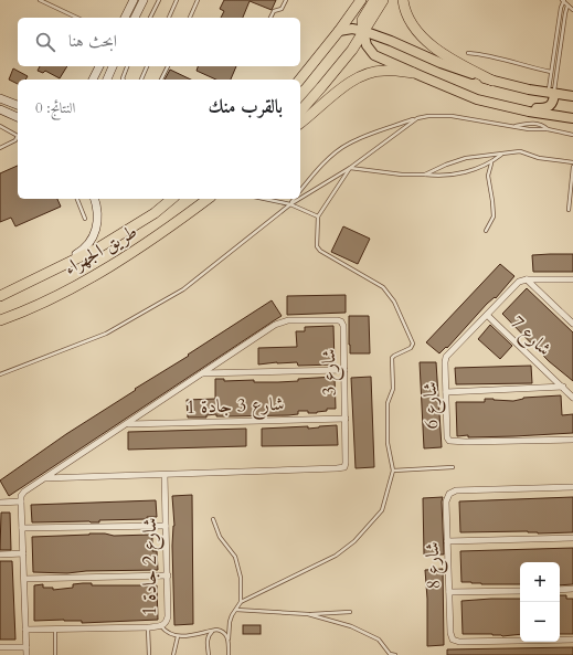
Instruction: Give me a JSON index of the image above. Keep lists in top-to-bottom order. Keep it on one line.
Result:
{"streets":{"highway":["طريق الجهراء"],"street":["شارع 7","شارع 3","شارع 3 جادة 1","شارع 6","شارع 8","شارع 2 جادة 1"]},"crossings":[["شارع 7","شارع 6"],["شارع 3","شارع 3 جادة 1"],["شارع 3","شارع 2 جادة 1"]],"page":{"search":"ابحث هنا","heading":["بالقرب منك","النتائج: 0"],"map_buttons":["+","−"]}}
